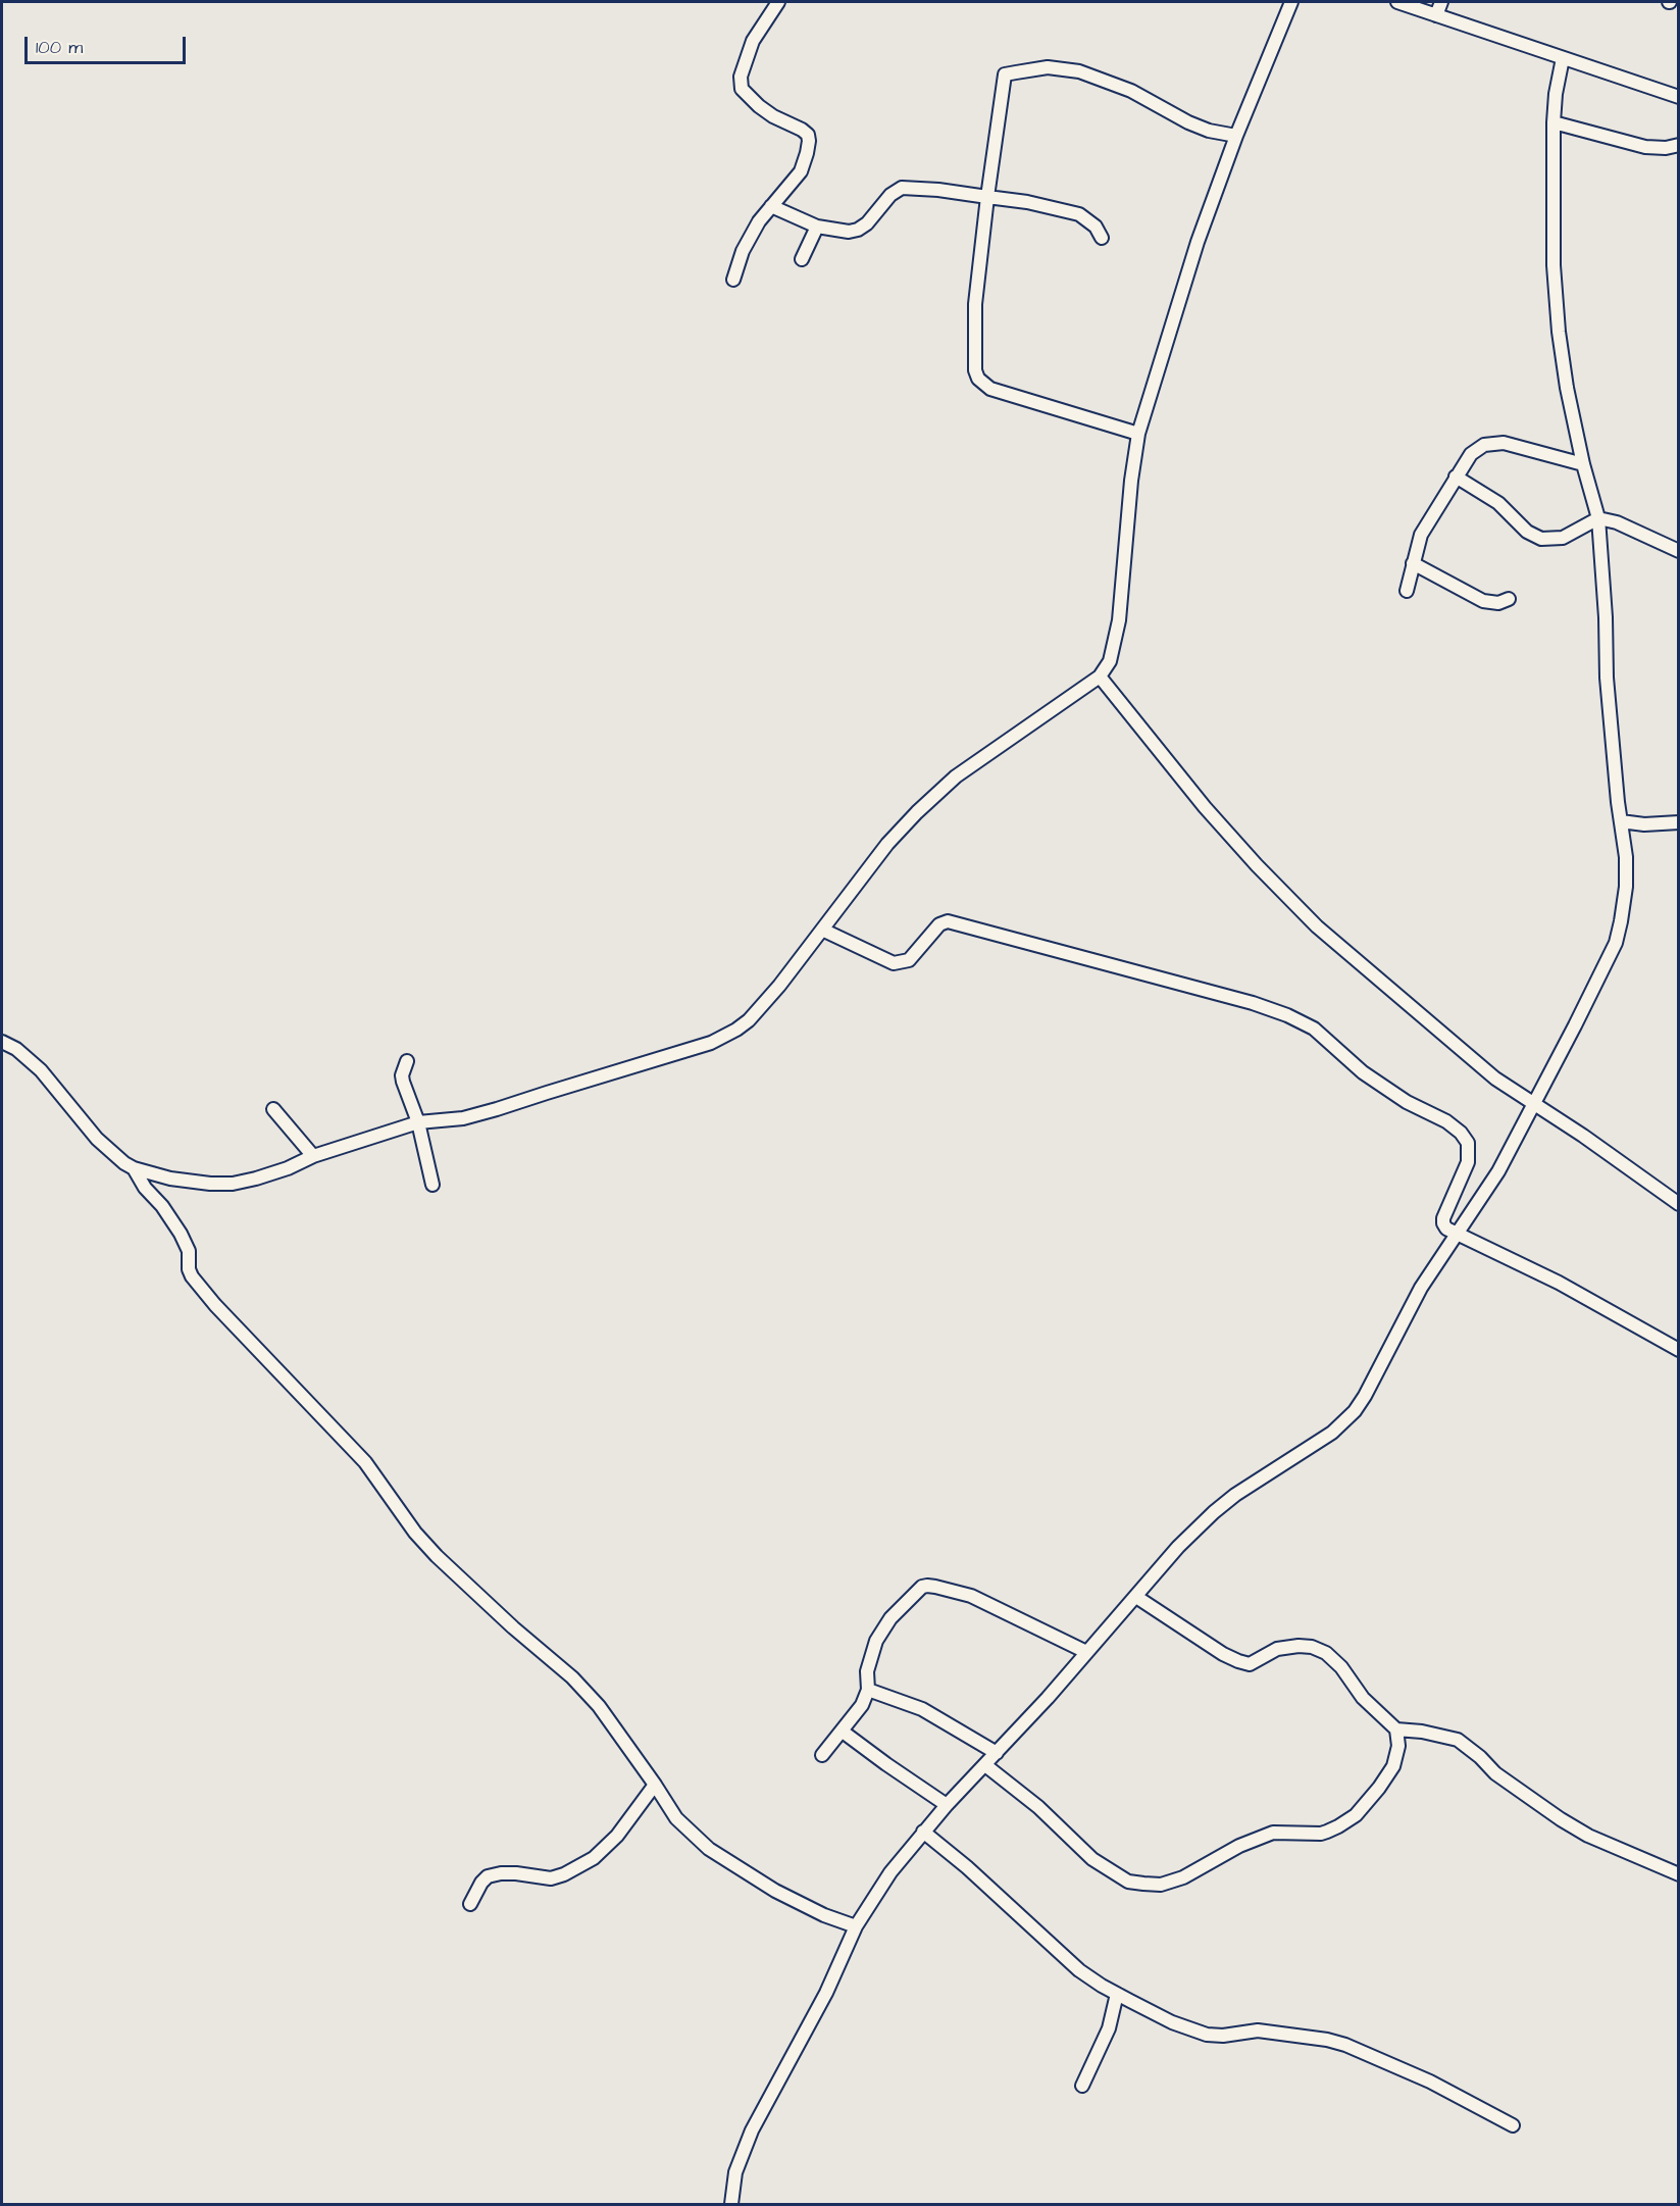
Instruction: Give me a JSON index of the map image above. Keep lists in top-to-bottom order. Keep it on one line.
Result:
{"scale_bar":"100 m"}
